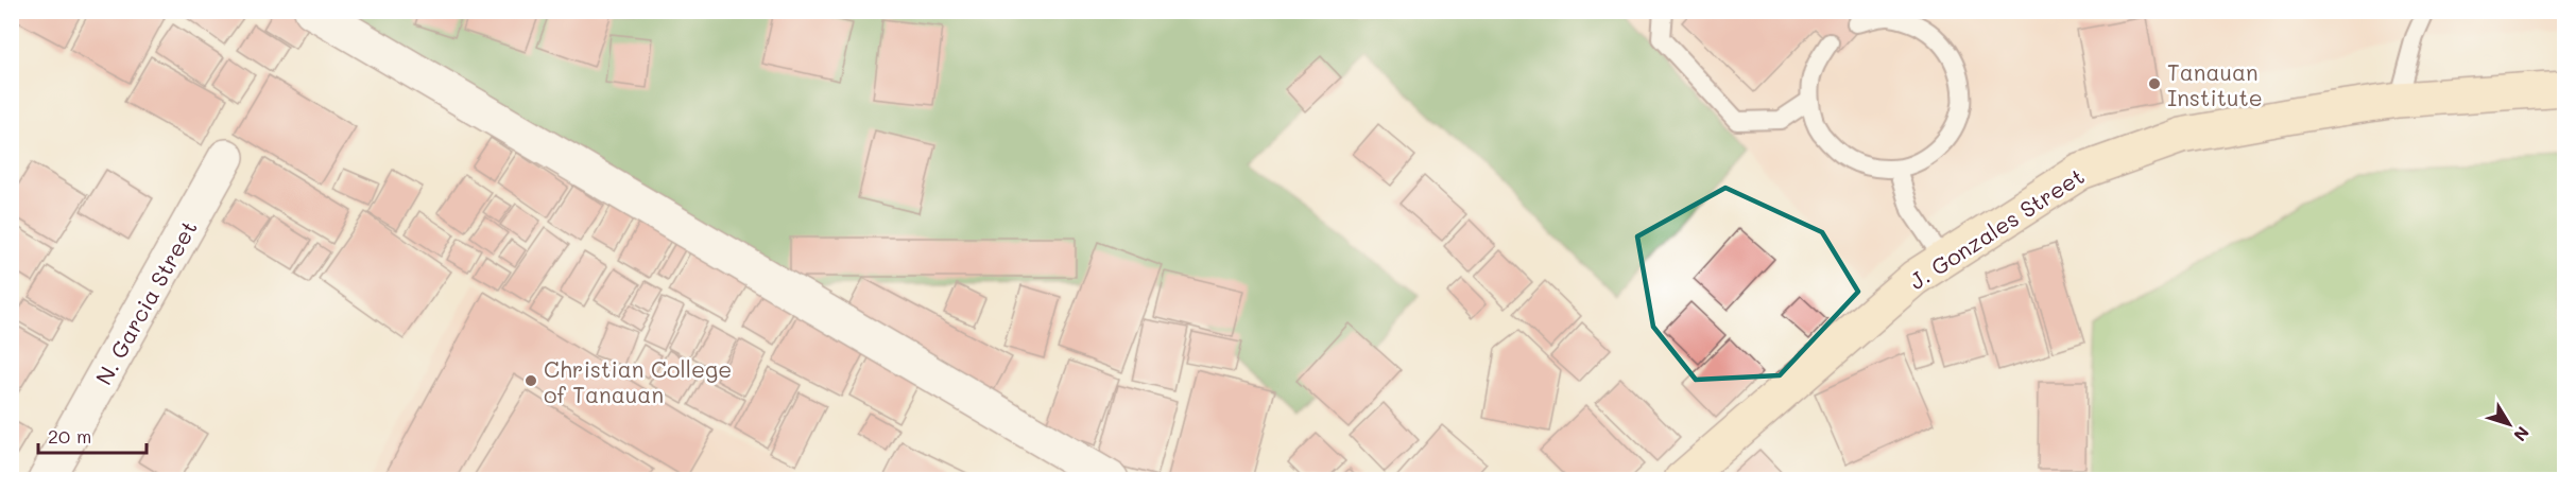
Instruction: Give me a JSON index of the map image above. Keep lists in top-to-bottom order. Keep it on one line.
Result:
{"streets":{"main road":["J. Gonzales Street"],"street":["N. Garcia Street"]},"places":["Tanauan Institute","Christian College of Tanauan"],"scale_bar":"20 m","north":"bottom right"}
